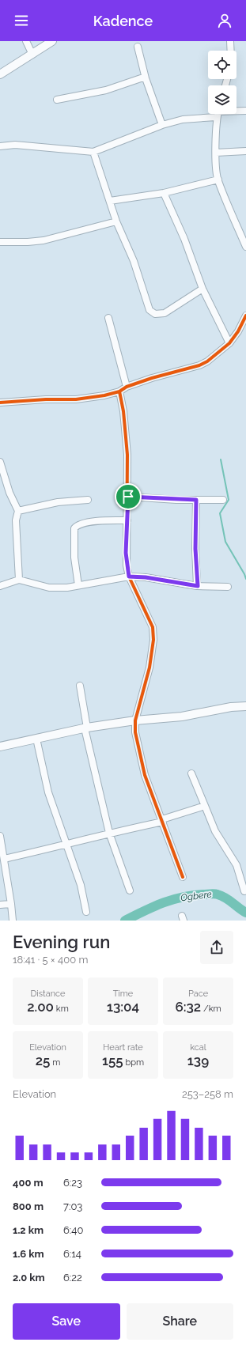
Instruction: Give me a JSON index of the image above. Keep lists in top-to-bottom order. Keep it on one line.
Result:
{"water":["Ogbere"],"page":{"header":"Kadence","heading":["Evening run","18:41 · 5 × 400 m"],"stats":[["Distance","2.00 km"],["Time","13:04"],["Pace","6:32 /km"],["Elevation","25 m"],["Heart rate","155 bpm"],["kcal","139"]],"chart":["Elevation","253–258 m"],"list":[{"name":"400 m","note":"6:23"},{"name":"800 m","note":"7:03"},{"name":"1.2 km","note":"6:40"},{"name":"1.6 km","note":"6:14"},{"name":"2.0 km","note":"6:22"}],"buttons":["Save","Share"]}}
